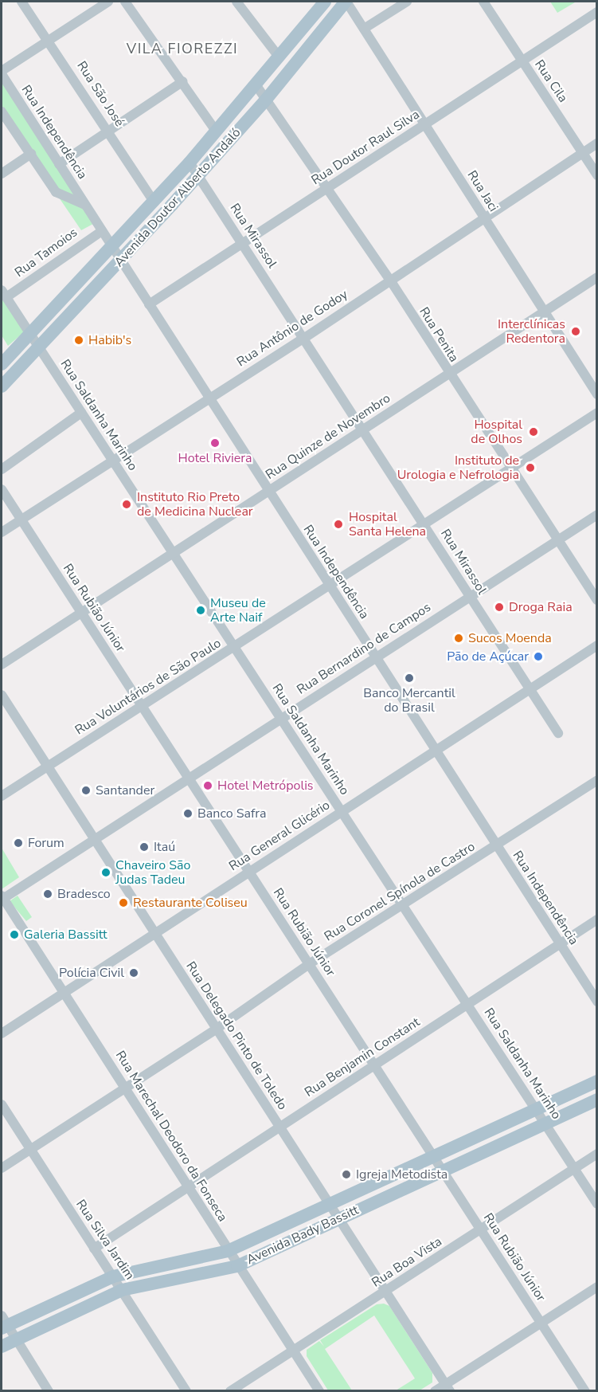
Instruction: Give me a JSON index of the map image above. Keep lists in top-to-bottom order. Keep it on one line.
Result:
{"streets":{"main road":["Avenida Doutor Alberto Andaló","Avenida Bady Bassitt"],"street":["Rua Cila","Rua São José","Rua Independência","Rua Doutor Raul Silva","Rua Jaci","Rua Mirassol","Rua Tamoios","Rua Antônio de Godoy","Rua Penita","Rua Saldanha Marinho","Rua Quinze de Novembro","Rua Rubião Júnior","Rua Bernardino de Campos","Rua Voluntários de São Paulo","Rua General Glicério","Rua Coronel Spínola de Castro","Rua Delegado Pinto de Toledo","Rua Benjamin Constant","Rua Marechal Deodoro da Fonseca","Rua Silva Jardim","Rua Boa Vista"]},"crossings":[["Rua Cila","Rua Doutor Raul Silva"],["Rua Cila","Rua Antônio de Godoy"],["Rua São José","Avenida Doutor Alberto Andaló"],["Rua Independência","Rua Doutor Raul Silva"],["Rua Independência","Avenida Doutor Alberto Andaló"],["Rua Independência","Rua Tamoios"],["Rua Independência","Rua Antônio de Godoy"],["Rua Independência","Rua Quinze de Novembro"],["Rua Independência","Rua Bernardino de Campos"],["Rua Independência","Rua Voluntários de São Paulo"],["Rua Independência","Rua General Glicério"],["Rua Independência","Rua Coronel Spínola de Castro"],["Rua Independência","Rua Benjamin Constant"],["Rua Doutor Raul Silva","Rua Jaci"],["Rua Doutor Raul Silva","Rua Mirassol"],["Rua Doutor Raul Silva","Rua Penita"],["Rua Jaci","Avenida Doutor Alberto Andaló"],["Rua Jaci","Rua Antônio de Godoy"],["Rua Jaci","Rua Quinze de Novembro"],["Avenida Doutor Alberto Andaló","Rua Mirassol"],["Avenida Doutor Alberto Andaló","Rua Penita"],["Avenida Doutor Alberto Andaló","Rua Saldanha Marinho"],["Rua Mirassol","Rua Antônio de Godoy"],["Rua Mirassol","Rua Quinze de Novembro"],["Rua Mirassol","Rua Bernardino de Campos"],["Rua Mirassol","Rua Voluntários de São Paulo"],["Rua Mirassol","Rua General Glicério"],["Rua Tamoios","Rua Saldanha Marinho"],["Rua Antônio de Godoy","Rua Penita"],["Rua Antônio de Godoy","Rua Saldanha Marinho"],["Rua Antônio de Godoy","Rua Rubião Júnior"],["Rua Penita","Rua Quinze de Novembro"],["Rua Penita","Rua Bernardino de Campos"],["Rua Penita","Rua Voluntários de São Paulo"],["Rua Saldanha Marinho","Rua Quinze de Novembro"],["Rua Saldanha Marinho","Rua Bernardino de Campos"],["Rua Saldanha Marinho","Rua Voluntários de São Paulo"],["Rua Saldanha Marinho","Rua General Glicério"],["Rua Saldanha Marinho","Rua Coronel Spínola de Castro"],["Rua Saldanha Marinho","Rua Benjamin Constant"],["Rua Saldanha Marinho","Avenida Bady Bassitt"],["Rua Saldanha Marinho","Rua Boa Vista"],["Rua Quinze de Novembro","Rua Rubião Júnior"],["Rua Rubião Júnior","Rua Bernardino de Campos"],["Rua Rubião Júnior","Rua Voluntários de São Paulo"],["Rua Rubião Júnior","Rua General Glicério"],["Rua Rubião Júnior","Rua Coronel Spínola de Castro"],["Rua Rubião Júnior","Rua Benjamin Constant"],["Rua Rubião Júnior","Avenida Bady Bassitt"],["Rua Rubião Júnior","Rua Boa Vista"],["Rua Bernardino de Campos","Rua Delegado Pinto de Toledo"],["Rua Bernardino de Campos","Rua Marechal Deodoro da Fonseca"],["Rua Voluntários de São Paulo","Rua Delegado Pinto de Toledo"],["Rua General Glicério","Rua Delegado Pinto de Toledo"],["Rua General Glicério","Rua Marechal Deodoro da Fonseca"],["Rua Coronel Spínola de Castro","Rua Delegado Pinto de Toledo"],["Rua Coronel Spínola de Castro","Rua Marechal Deodoro da Fonseca"],["Rua Coronel Spínola de Castro","Rua Silva Jardim"],["Rua Delegado Pinto de Toledo","Rua Benjamin Constant"],["Rua Delegado Pinto de Toledo","Avenida Bady Bassitt"],["Rua Delegado Pinto de Toledo","Rua Boa Vista"],["Rua Benjamin Constant","Rua Marechal Deodoro da Fonseca"],["Rua Benjamin Constant","Rua Silva Jardim"],["Rua Marechal Deodoro da Fonseca","Avenida Bady Bassitt"],["Rua Marechal Deodoro da Fonseca","Rua Boa Vista"],["Avenida Bady Bassitt","Rua Silva Jardim"]],"districts":["VILA FIOREZZI"],"places":["Interclínicas Redentora","Habib's","Hospital de Olhos","Hotel Riviera","Instituto de Urologia e Nefrologia","Instituto Rio Preto de Medicina Nuclear","Hospital Santa Helena","Droga Raia","Museu de Arte Naif","Sucos Moenda","Pão de Açúcar","Banco Mercantil do Brasil","Hotel Metrópolis","Santander","Banco Safra","Forum","Itaú","Chaveiro São Judas Tadeu","Bradesco","Restaurante Coliseu","Galeria Bassitt","Polícia Civil","Igreja Metodista"]}
